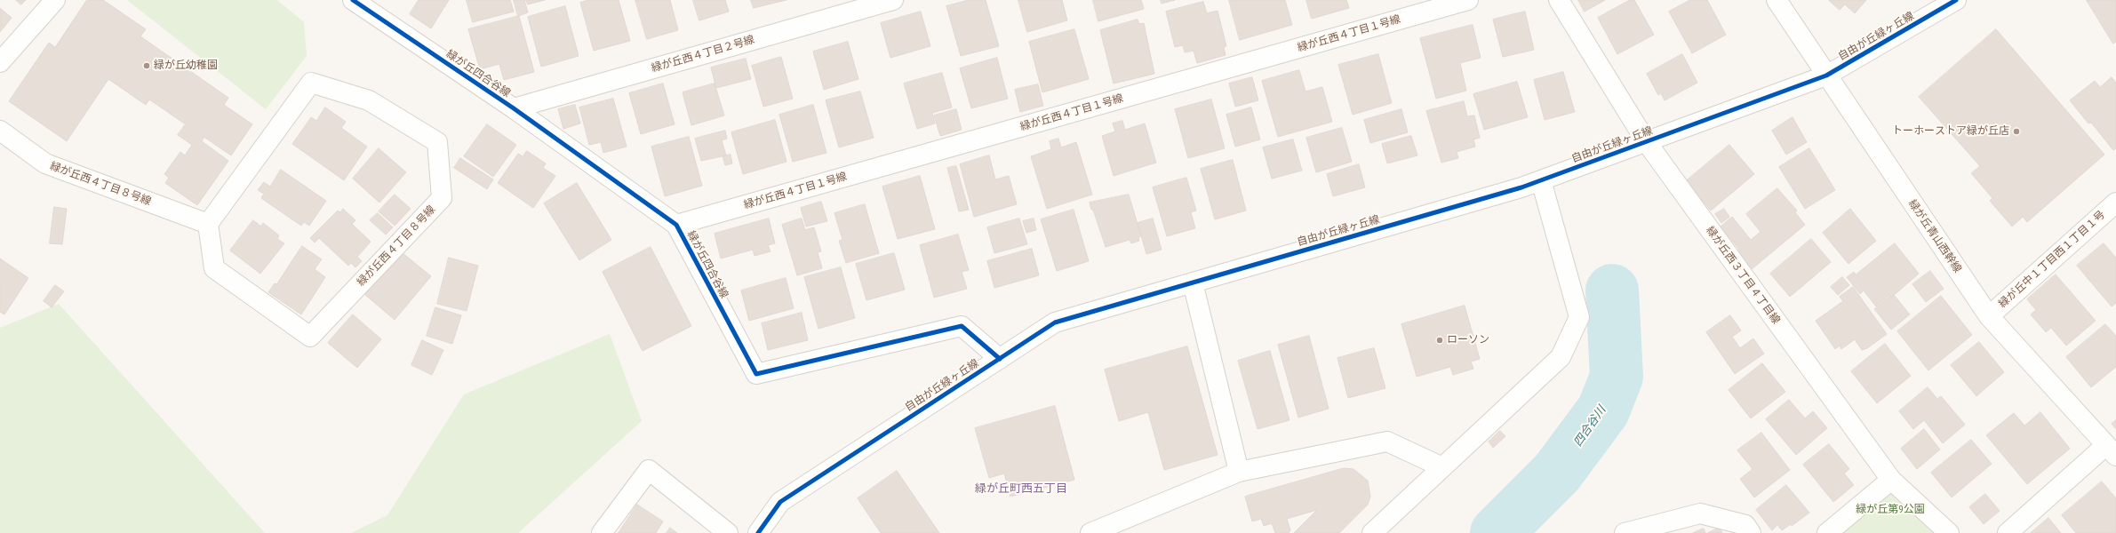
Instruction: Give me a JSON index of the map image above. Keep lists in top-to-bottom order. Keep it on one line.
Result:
{"streets":{"street":["緑が丘西４丁目１号線","自由が丘緑ヶ丘線","緑が丘西４丁目２号線","緑が丘四合谷線","緑が丘西４丁目８号線","緑が丘青山西幹線","緑が丘中１丁目西１丁目１号","緑が丘西３丁目４丁目線"]},"crossings":[["緑が丘西４丁目１号線","緑が丘四合谷線"],["自由が丘緑ヶ丘線","緑が丘四合谷線"],["自由が丘緑ヶ丘線","緑が丘青山西幹線"],["自由が丘緑ヶ丘線","緑が丘西３丁目４丁目線"],["緑が丘西４丁目２号線","緑が丘四合谷線"],["緑が丘青山西幹線","緑が丘中１丁目西１丁目１号"]],"districts":["緑が丘町西五丁目"],"water":["四合谷川"],"parks":["緑が丘第9公園"],"places":["緑が丘幼稚園","トーホーストア緑が丘店","ローソン"]}
